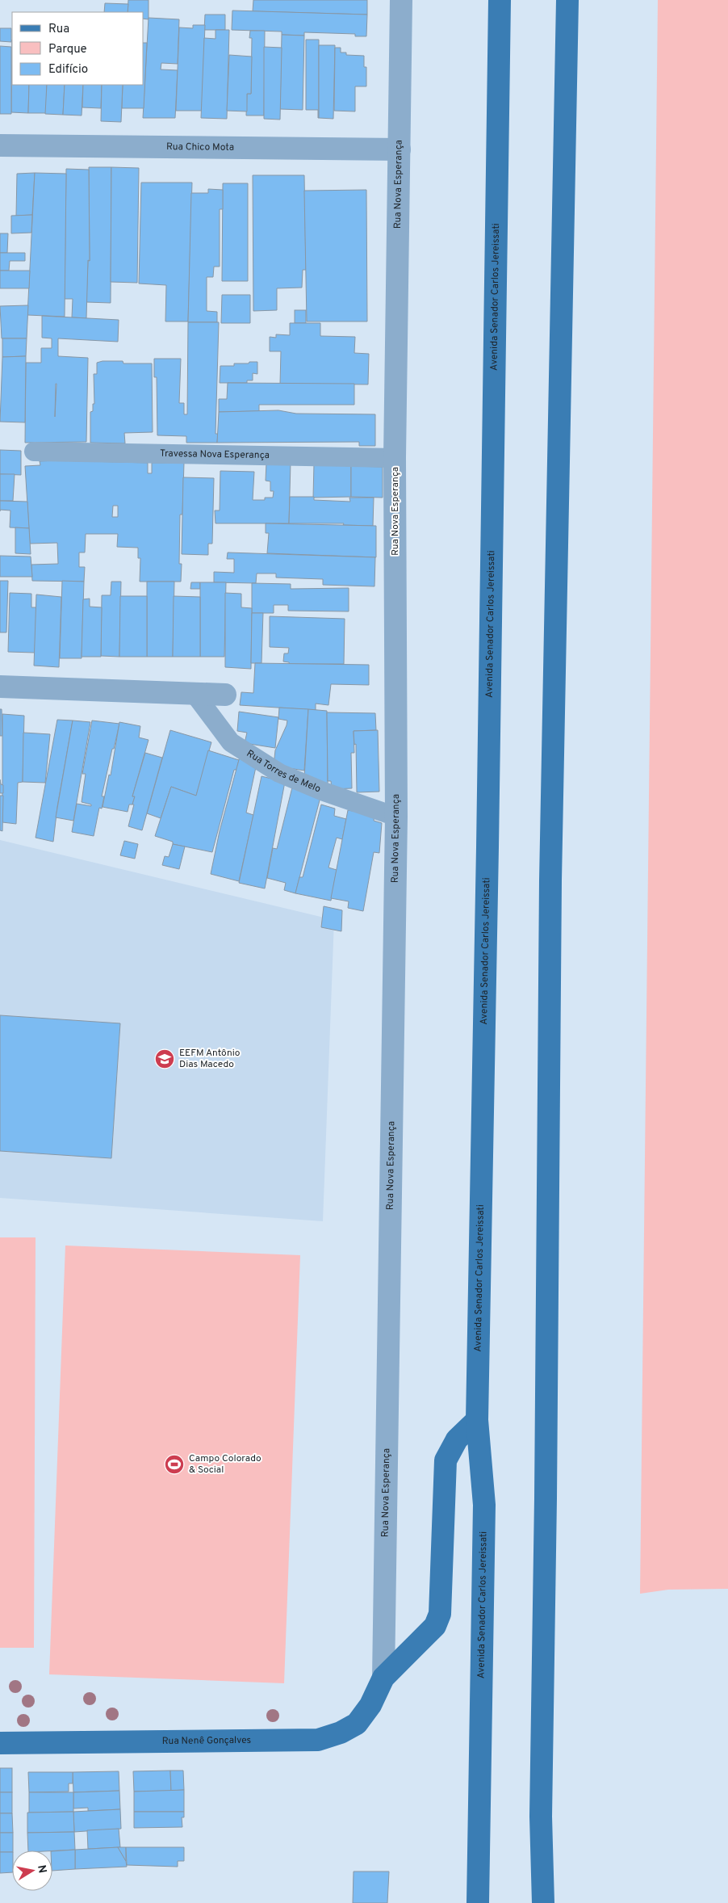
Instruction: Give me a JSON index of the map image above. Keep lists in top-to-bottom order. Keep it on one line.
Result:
{"streets":{"main road":["Avenida Senador Carlos Jereissati","Rua Nenê Gonçalves"],"street":["Rua Chico Mota","Rua Nova Esperança"],"lane":["Travessa Nova Esperança","Rua Torres de Melo"]},"crossings":[["Rua Chico Mota","Rua Nova Esperança"],["Rua Nova Esperança","Travessa Nova Esperança"],["Rua Nova Esperança","Rua Torres de Melo"],["Rua Nova Esperança","Rua Nenê Gonçalves"],["Avenida Senador Carlos Jereissati","Rua Nenê Gonçalves"]],"places":{"school or university":["EEFM Antônio Dias Macedo"],"sports":["Campo Colorado & Social"]},"legend":["Rua","Parque","Edifício"],"north":"right"}
